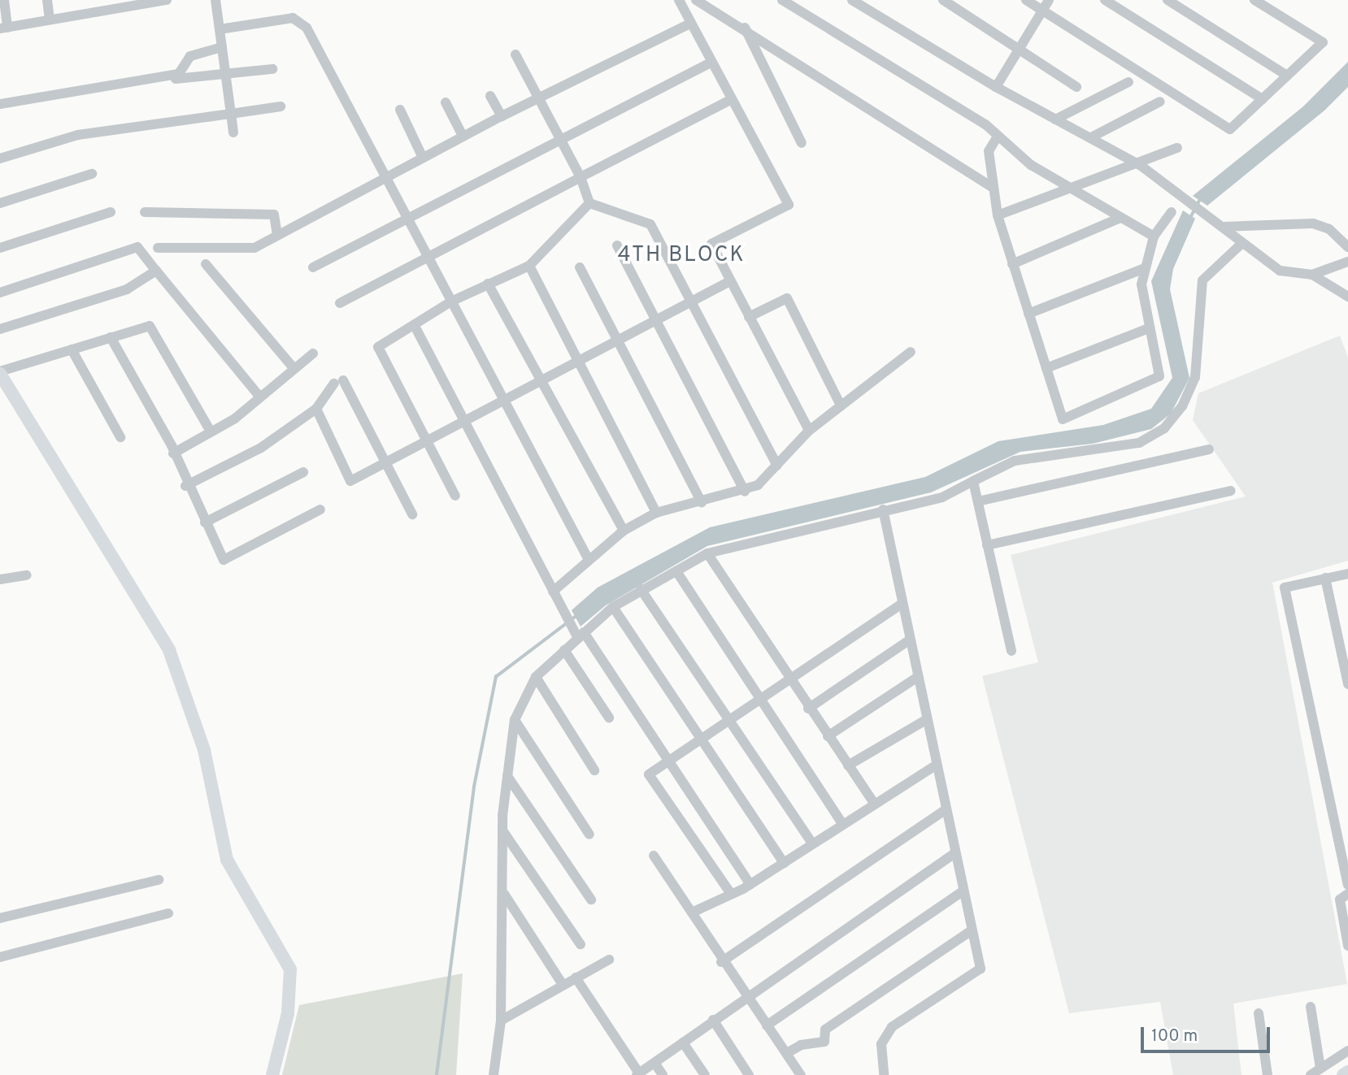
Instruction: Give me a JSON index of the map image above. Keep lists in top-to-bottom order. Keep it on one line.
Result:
{"districts":["4TH BLOCK"],"scale_bar":"100 m"}
